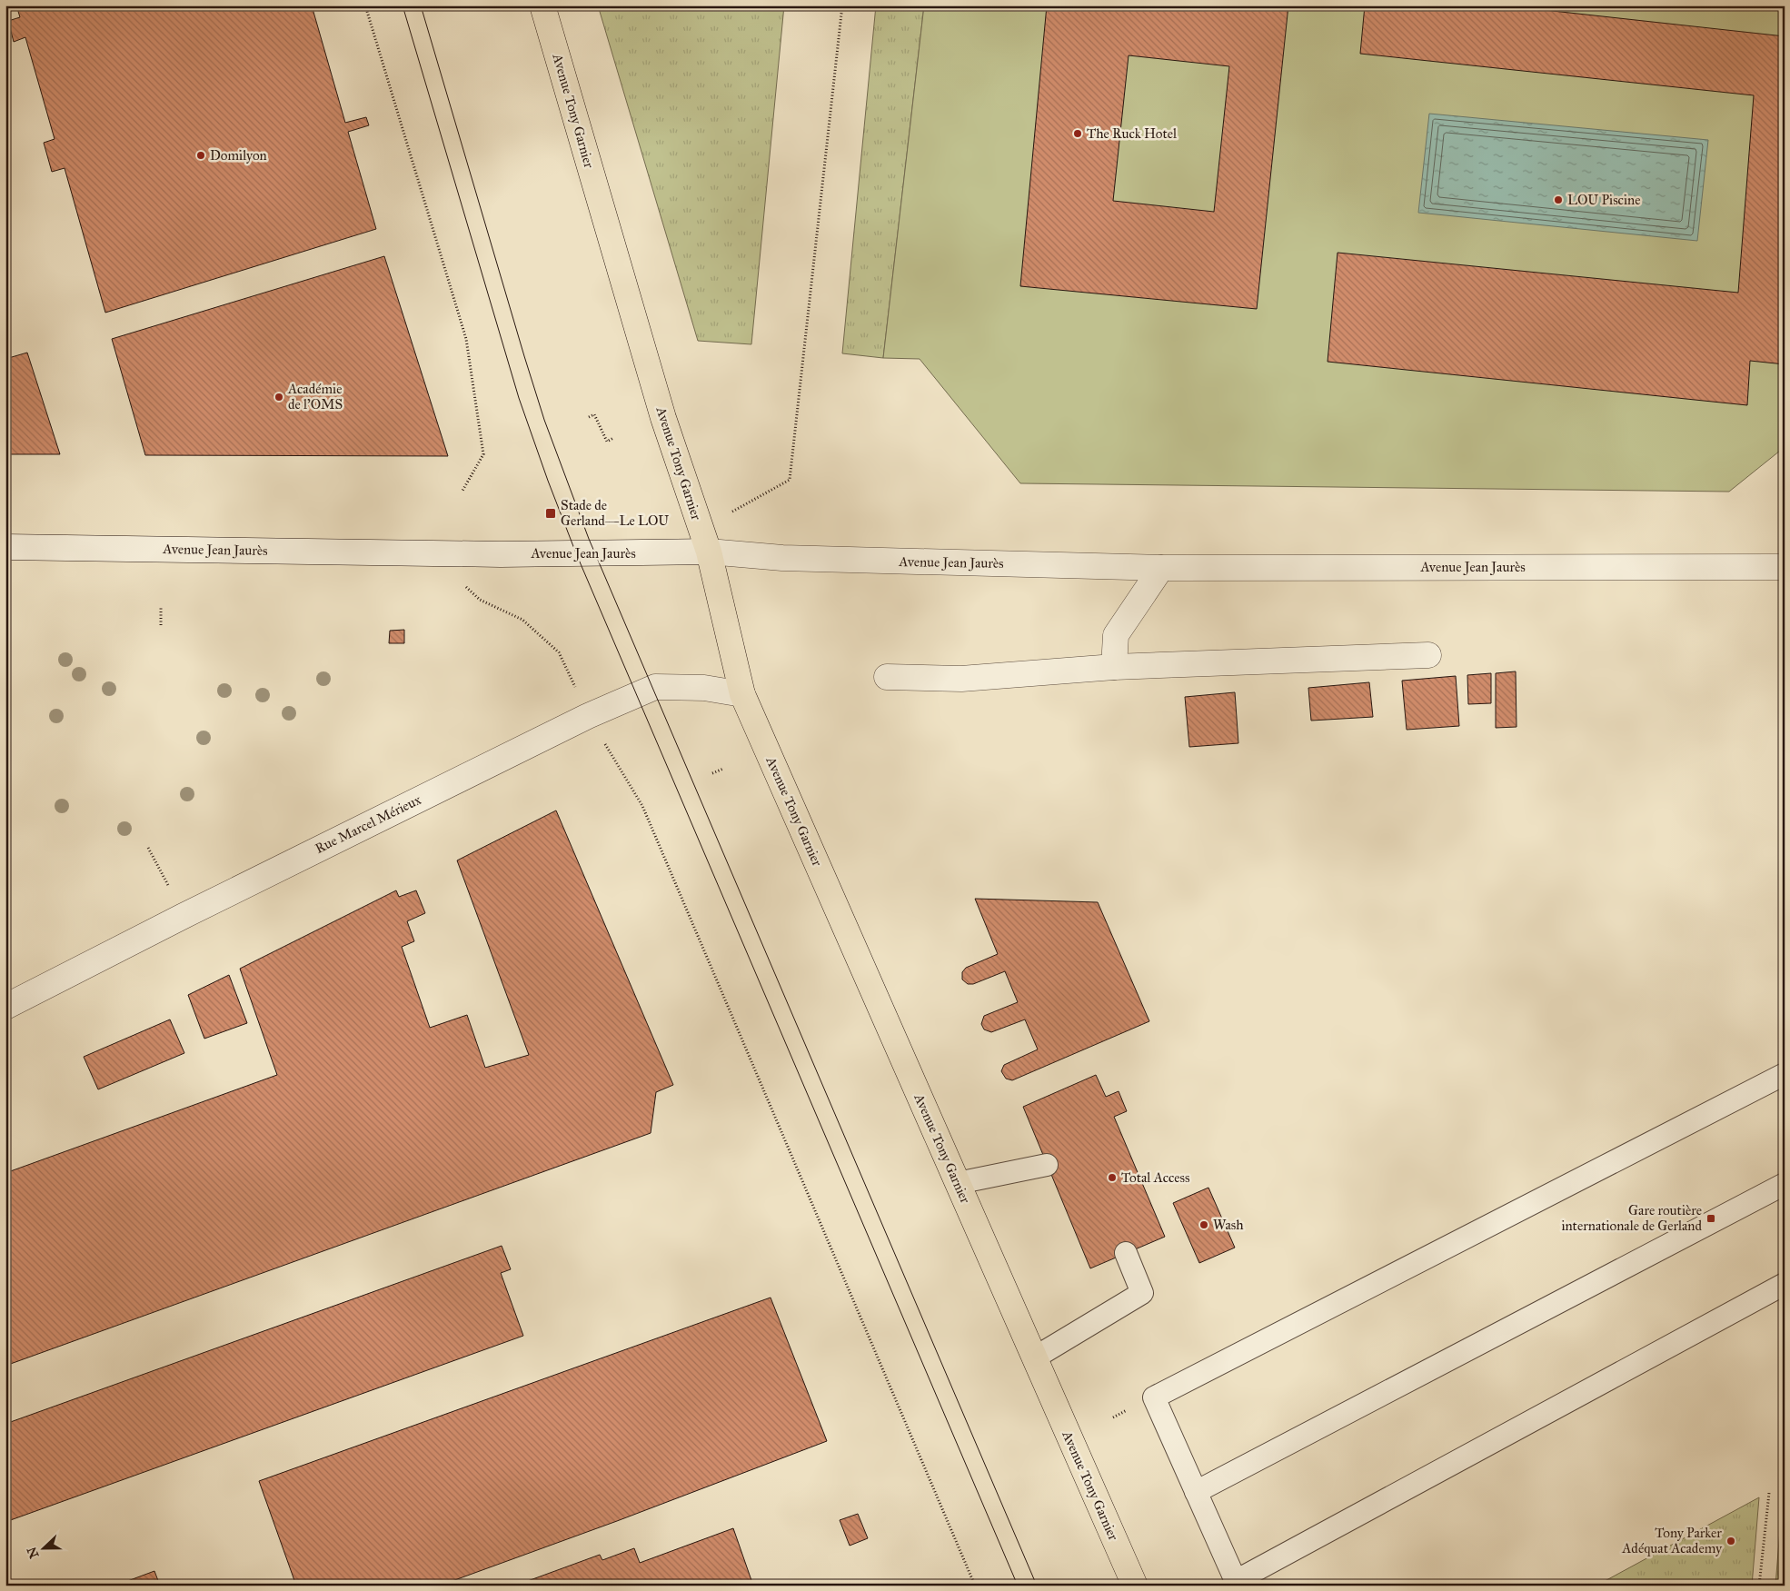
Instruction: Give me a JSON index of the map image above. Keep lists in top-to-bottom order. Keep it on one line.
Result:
{"streets":{"main road":["Avenue Tony Garnier"],"street":["Avenue Jean Jaurès","Rue Marcel Mérieux"]},"crossings":[["Avenue Tony Garnier","Avenue Jean Jaurès"],["Avenue Tony Garnier","Rue Marcel Mérieux"]],"places":{"other":["The Ruck Hotel","Domilyon","LOU Piscine","Académie de l'OMS","Total Access","Wash","Tony Parker Adéquat Academy"],"transit":["Stade de Gerland—Le LOU","Gare routière internationale de Gerland"]},"north":"left"}
